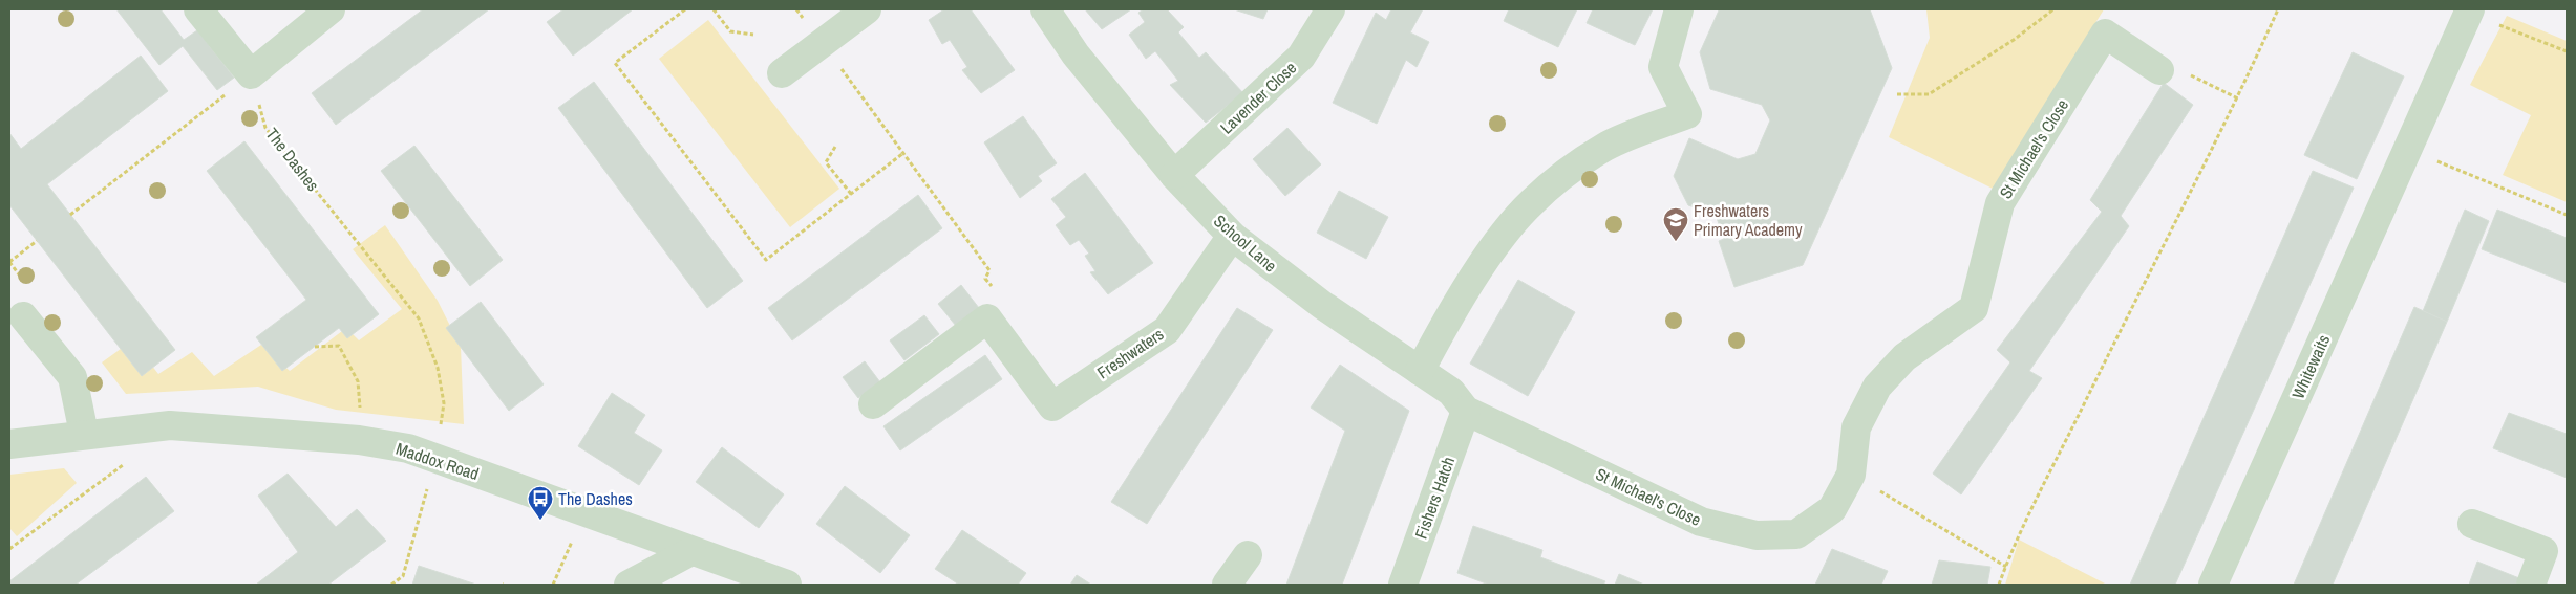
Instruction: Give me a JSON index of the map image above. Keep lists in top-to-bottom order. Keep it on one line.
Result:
{"streets":{"street":["Lavender Close","St Michael's Close","School Lane","Freshwaters","Whitewaits","Maddox Road","Fishers Hatch"],"path":["The Dashes"]},"crossings":[["Lavender Close","School Lane"],["St Michael's Close","School Lane"],["St Michael's Close","Fishers Hatch"],["The Dashes","Maddox Road"],["School Lane","Freshwaters"],["School Lane","Fishers Hatch"]],"places":{"school or university":["Freshwaters Primary Academy"],"bus stop":["The Dashes"]}}
